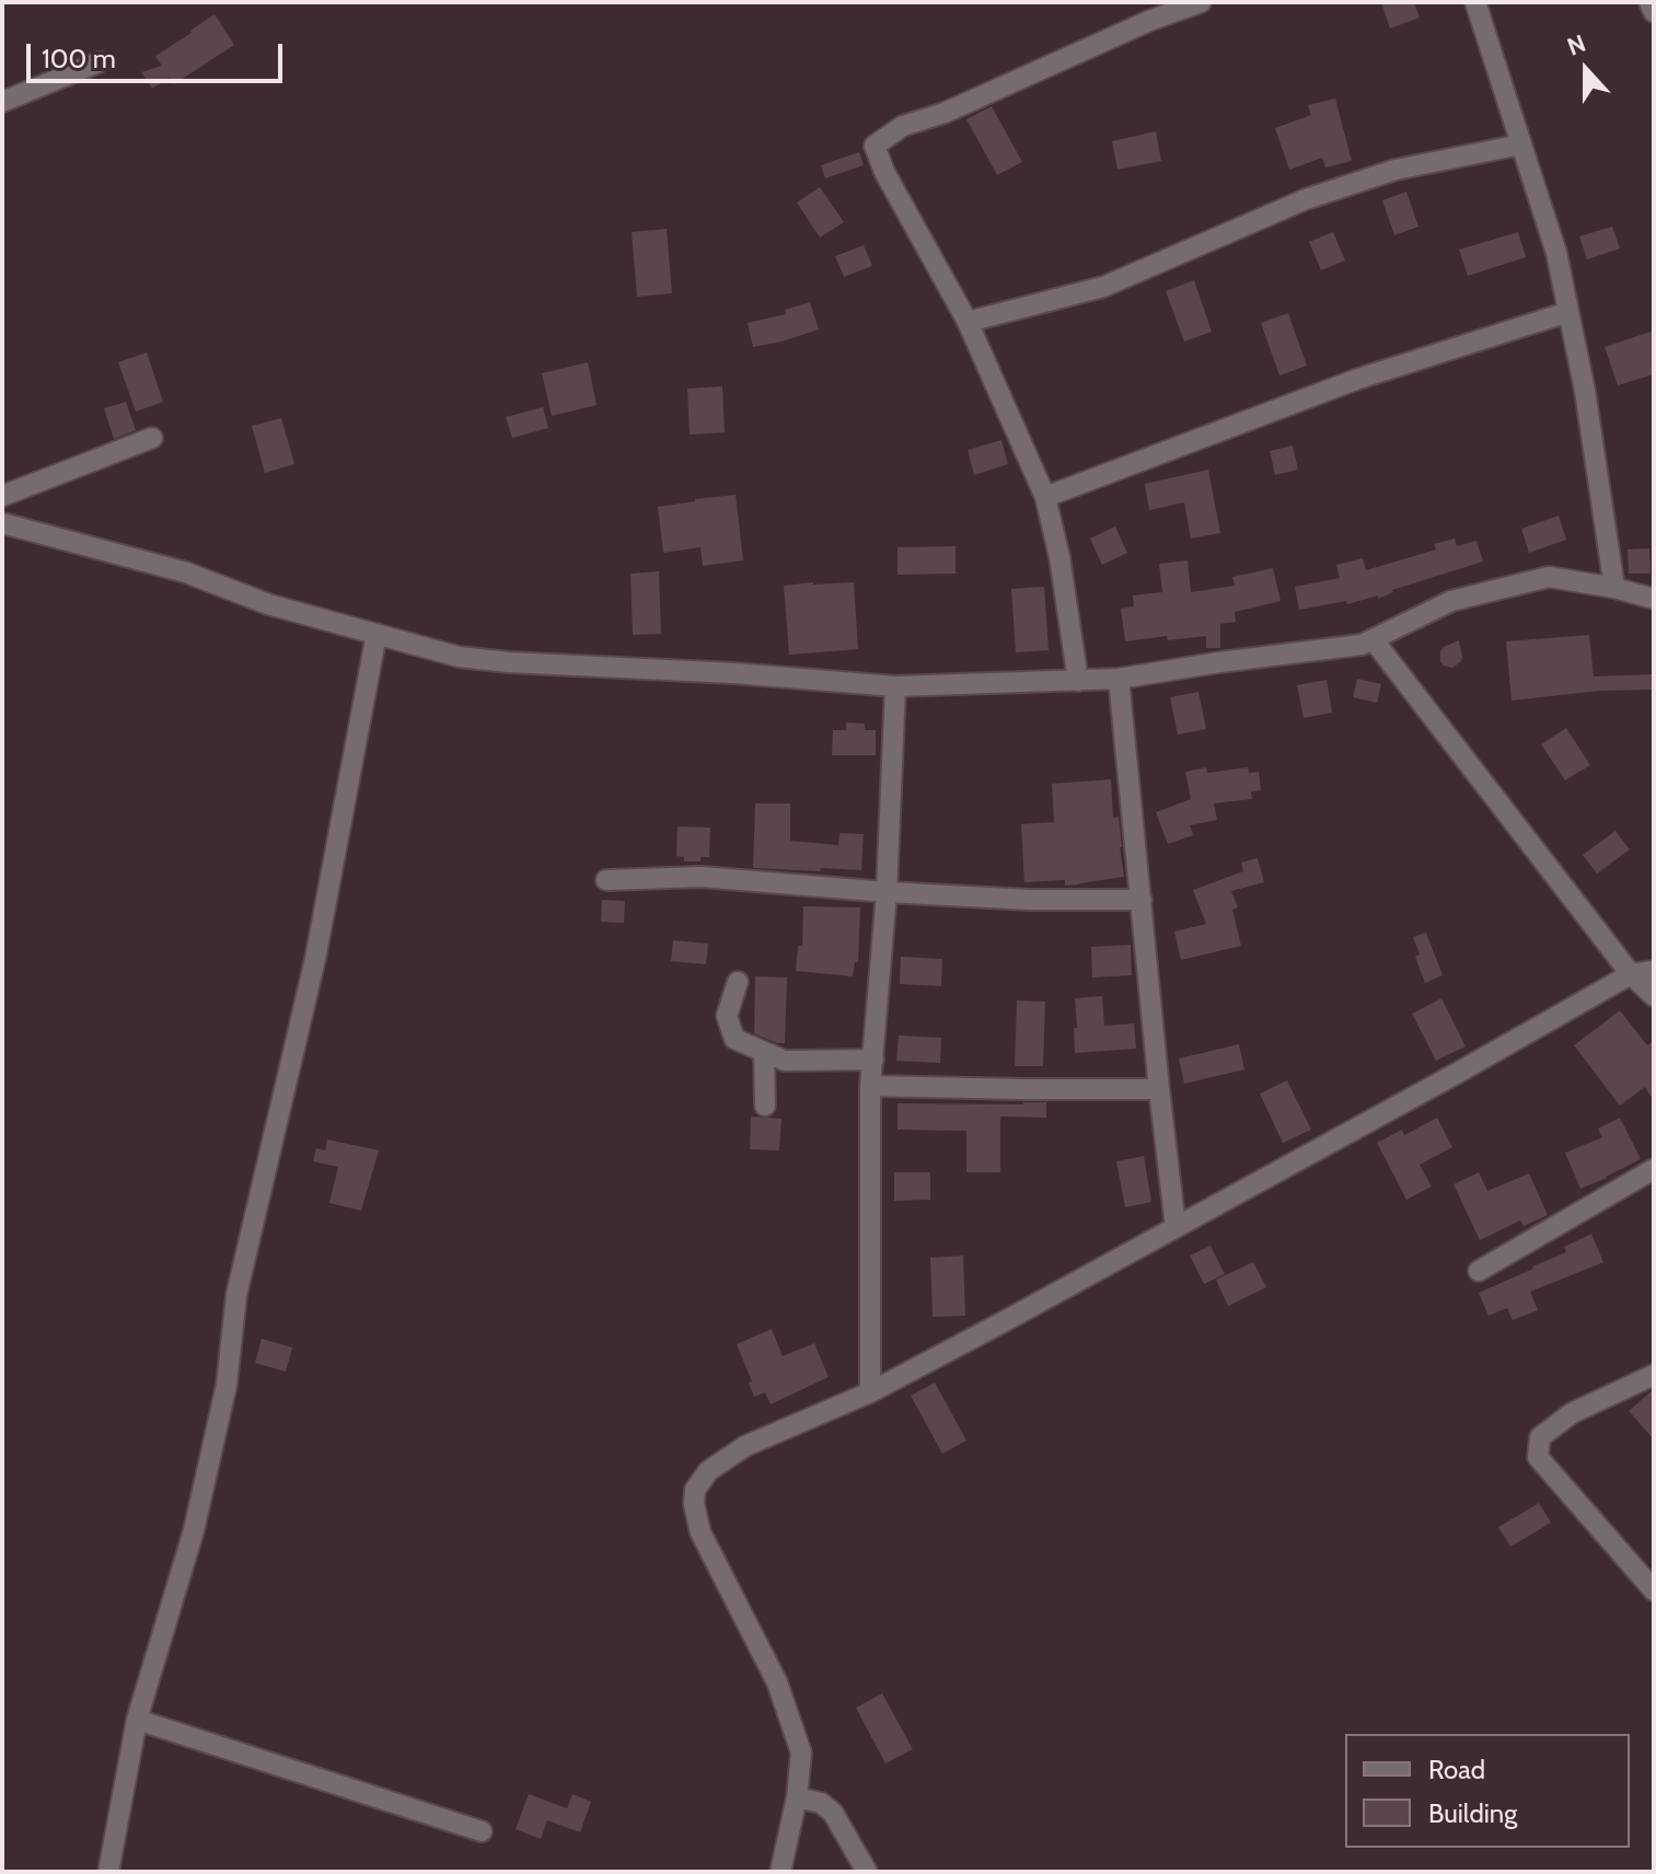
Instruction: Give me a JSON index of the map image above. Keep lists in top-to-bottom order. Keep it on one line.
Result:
{"legend":["Road","Building"],"scale_bar":"100 m","north":"top"}
